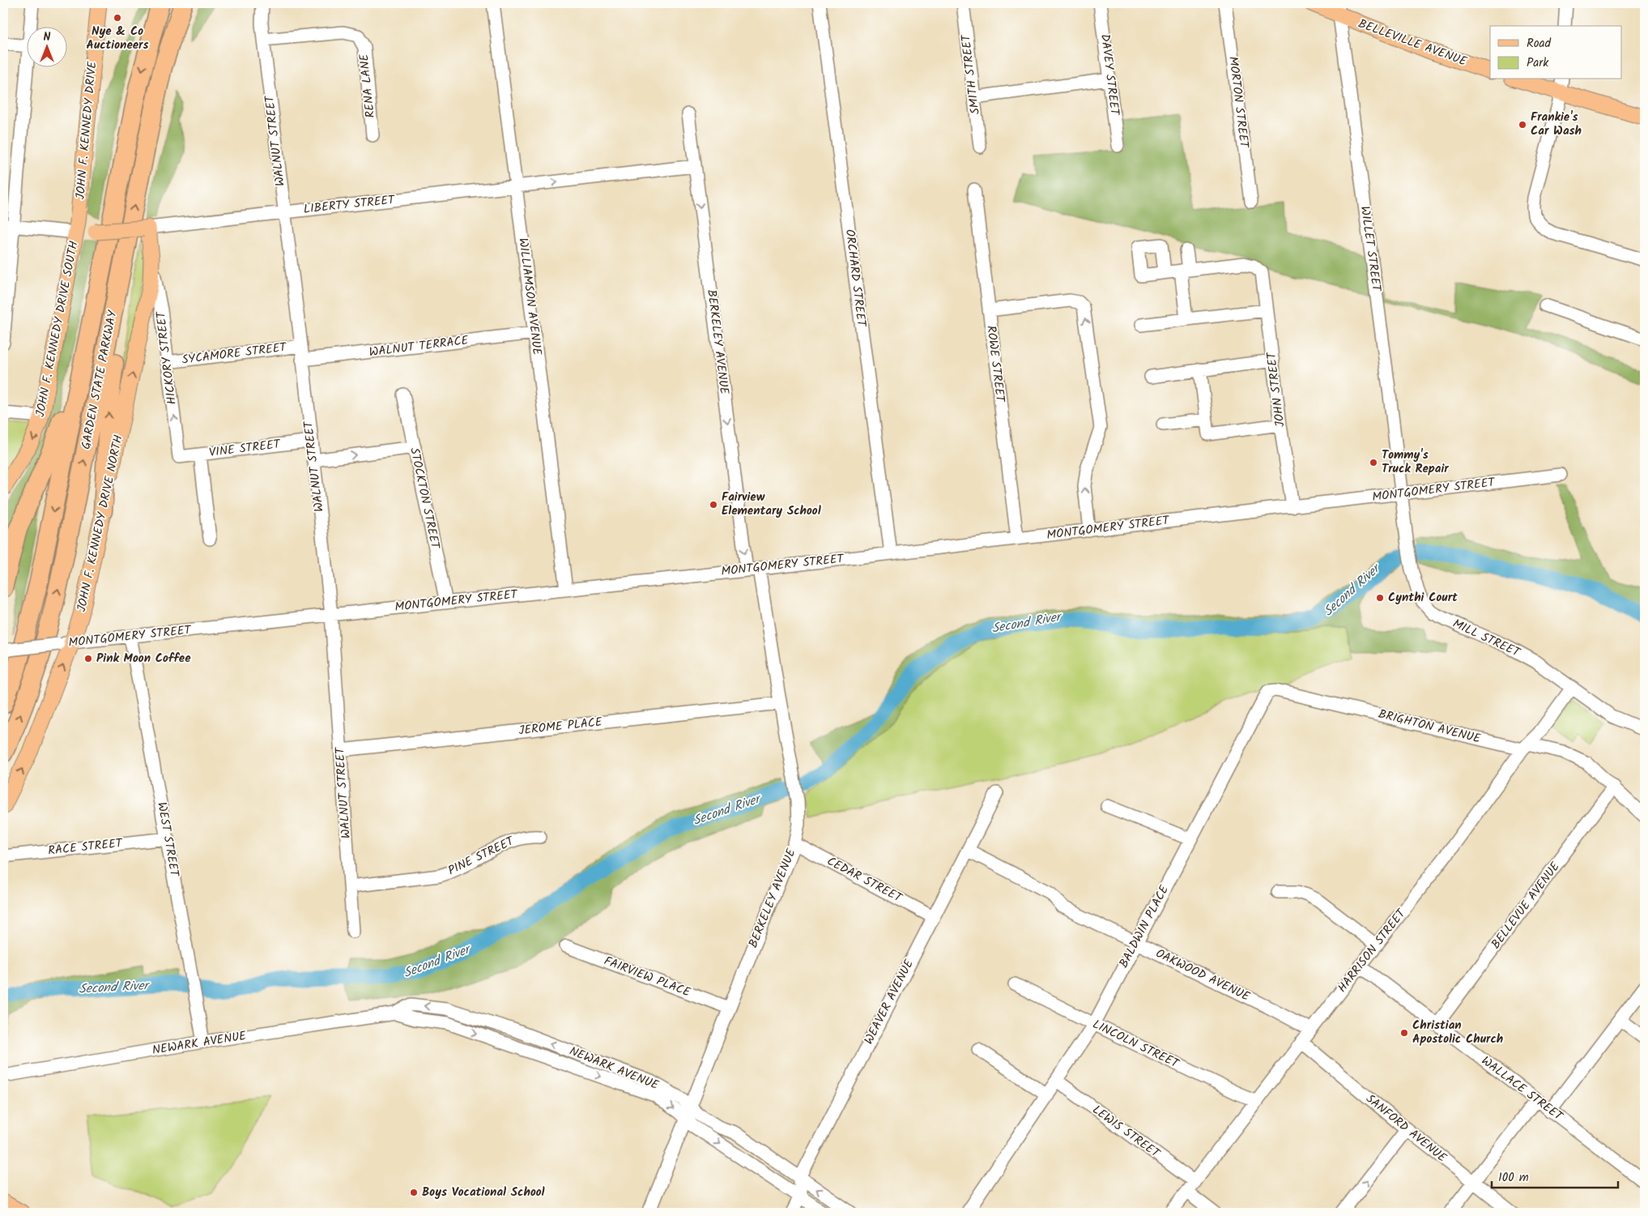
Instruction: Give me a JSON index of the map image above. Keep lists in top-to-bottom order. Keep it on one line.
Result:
{"streets":{"highway":["GARDEN STATE PARKWAY"],"main road":["BELLEVILLE AVENUE","JOHN F. KENNEDY DRIVE","LIBERTY STREET","JOHN F. KENNEDY DRIVE SOUTH","JOHN F. KENNEDY DRIVE NORTH"],"street":["SMITH STREET","DAVEY STREET","RENA LANE","MORTON STREET","WALNUT STREET","WILLET STREET","ORCHARD STREET","WILLIAMSON AVENUE","BERKELEY AVENUE","WALNUT TERRACE","SYCAMORE STREET","HICKORY STREET","ROWE STREET","JOHN STREET","VINE STREET","MONTGOMERY STREET","STOCKTON STREET","MILL STREET","JEROME PLACE","BRIGHTON AVENUE","WEST STREET","RACE STREET","PINE STREET","CEDAR STREET","BELLEVUE AVENUE","BALDWIN PLACE","HARRISON STREET","OAKWOOD AVENUE","FAIRVIEW PLACE","WEAVER AVENUE","NEWARK AVENUE","LINCOLN STREET","WALLACE STREET","SANFORD AVENUE","LEWIS STREET"]},"crossings":[["BELLEVILLE AVENUE","WILLET STREET"],["RENA LANE","WALNUT STREET"],["JOHN F. KENNEDY DRIVE","LIBERTY STREET"],["JOHN F. KENNEDY DRIVE","JOHN F. KENNEDY DRIVE SOUTH"],["WALNUT STREET","LIBERTY STREET"],["WALNUT STREET","WALNUT TERRACE"],["WALNUT STREET","SYCAMORE STREET"],["WALNUT STREET","VINE STREET"],["WALNUT STREET","MONTGOMERY STREET"],["WALNUT STREET","JEROME PLACE"],["WALNUT STREET","PINE STREET"],["LIBERTY STREET","WILLIAMSON AVENUE"],["LIBERTY STREET","JOHN F. KENNEDY DRIVE SOUTH"],["LIBERTY STREET","BERKELEY AVENUE"],["LIBERTY STREET","GARDEN STATE PARKWAY"],["LIBERTY STREET","JOHN F. KENNEDY DRIVE NORTH"],["WILLET STREET","MONTGOMERY STREET"],["WILLET STREET","MILL STREET"],["ORCHARD STREET","MONTGOMERY STREET"],["WILLIAMSON AVENUE","WALNUT TERRACE"],["WILLIAMSON AVENUE","MONTGOMERY STREET"],["BERKELEY AVENUE","MONTGOMERY STREET"],["BERKELEY AVENUE","JEROME PLACE"],["BERKELEY AVENUE","CEDAR STREET"],["BERKELEY AVENUE","FAIRVIEW PLACE"],["BERKELEY AVENUE","NEWARK AVENUE"],["SYCAMORE STREET","HICKORY STREET"],["HICKORY STREET","VINE STREET"],["HICKORY STREET","JOHN F. KENNEDY DRIVE NORTH"],["ROWE STREET","MONTGOMERY STREET"],["GARDEN STATE PARKWAY","JOHN F. KENNEDY DRIVE NORTH"],["JOHN STREET","MONTGOMERY STREET"],["MONTGOMERY STREET","STOCKTON STREET"],["MONTGOMERY STREET","JOHN F. KENNEDY DRIVE NORTH"],["MONTGOMERY STREET","MILL STREET"],["MONTGOMERY STREET","WEST STREET"],["MILL STREET","HARRISON STREET"],["BRIGHTON AVENUE","BELLEVUE AVENUE"],["BRIGHTON AVENUE","BALDWIN PLACE"],["BRIGHTON AVENUE","HARRISON STREET"],["WEST STREET","RACE STREET"],["WEST STREET","NEWARK AVENUE"],["CEDAR STREET","WEAVER AVENUE"],["BELLEVUE AVENUE","WALLACE STREET"],["BALDWIN PLACE","OAKWOOD AVENUE"],["BALDWIN PLACE","LINCOLN STREET"],["BALDWIN PLACE","LEWIS STREET"],["HARRISON STREET","OAKWOOD AVENUE"],["HARRISON STREET","LINCOLN STREET"],["HARRISON STREET","WALLACE STREET"],["HARRISON STREET","SANFORD AVENUE"],["HARRISON STREET","LEWIS STREET"],["OAKWOOD AVENUE","WEAVER AVENUE"],["WEAVER AVENUE","NEWARK AVENUE"]],"one_way":["BERKELEY AVENUE","HICKORY STREET","JOHN F. KENNEDY DRIVE NORTH"],"water":["Second River"],"places":["Nye & Co Auctioneers","Frankie's Car Wash","Tommy's Truck Repair","Fairview Elementary School","Cynthi Court","Pink Moon Coffee","Christian Apostolic Church","Boys Vocational School"],"legend":["Road","Park"],"scale_bar":"100 m","north":"top"}
